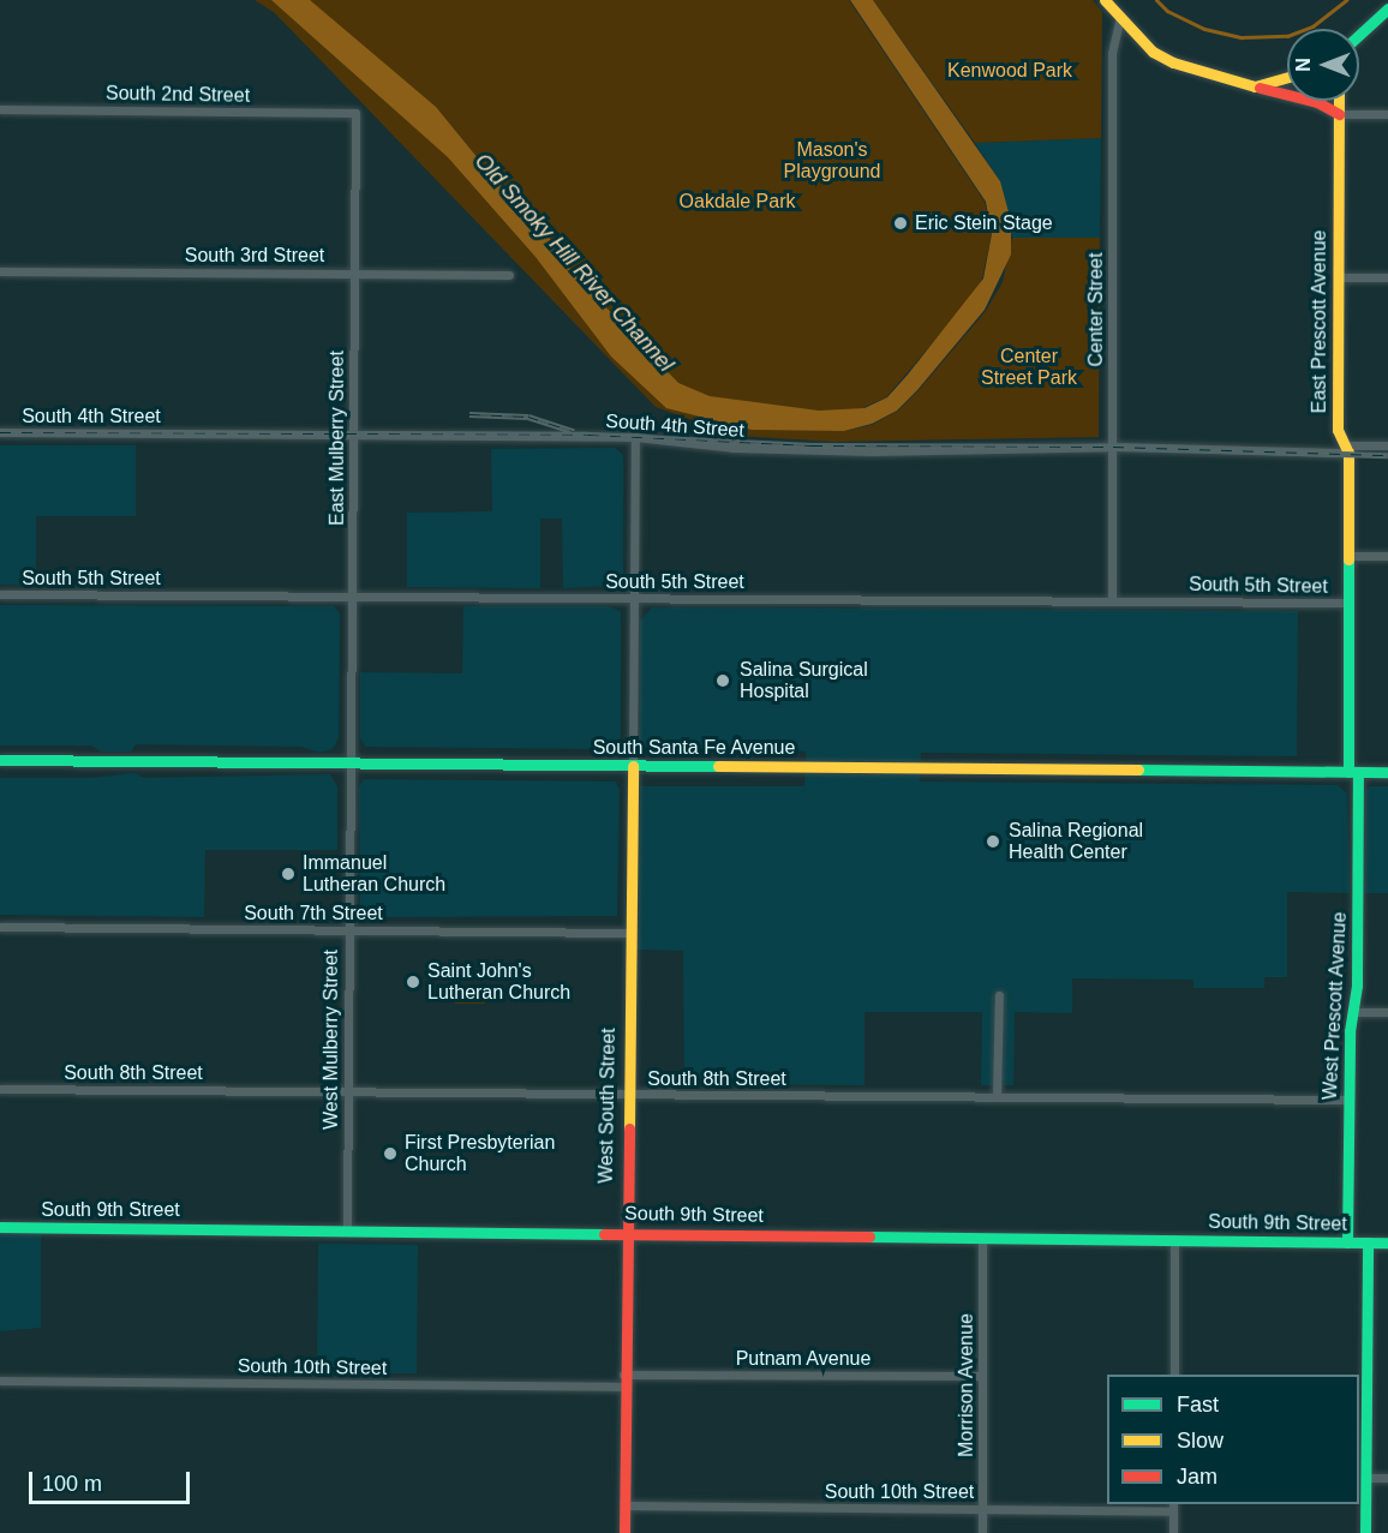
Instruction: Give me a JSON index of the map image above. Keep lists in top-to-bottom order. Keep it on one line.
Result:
{"streets":{"main road":["East Prescott Avenue","South Santa Fe Avenue","West Prescott Avenue","West South Street","South 9th Street"],"street":["South 2nd Street","South 3rd Street","Center Street","South 4th Street","East Mulberry Street","South 5th Street","South 7th Street","West Mulberry Street","South 8th Street","Putnam Avenue","South 10th Street","Morrison Avenue"]},"crossings":[["South 2nd Street","East Mulberry Street"],["South 3rd Street","East Mulberry Street"],["Center Street","South 4th Street"],["Center Street","South 5th Street"],["East Prescott Avenue","South 4th Street"],["East Prescott Avenue","South 5th Street"],["East Prescott Avenue","South Santa Fe Avenue"],["East Prescott Avenue","West Prescott Avenue"],["South 4th Street","East Mulberry Street"],["East Mulberry Street","South 5th Street"],["East Mulberry Street","South Santa Fe Avenue"],["East Mulberry Street","West Mulberry Street"],["South Santa Fe Avenue","West Prescott Avenue"],["South Santa Fe Avenue","West Mulberry Street"],["South Santa Fe Avenue","West South Street"],["South 7th Street","West Mulberry Street"],["South 7th Street","West South Street"],["West Prescott Avenue","South 8th Street"],["West Prescott Avenue","South 9th Street"],["West Mulberry Street","South 8th Street"],["West Mulberry Street","South 9th Street"],["South 8th Street","West South Street"],["West South Street","South 9th Street"],["West South Street","Putnam Avenue"],["West South Street","South 10th Street"],["South 9th Street","Morrison Avenue"],["Putnam Avenue","Morrison Avenue"],["South 10th Street","Morrison Avenue"]],"water":["Old Smoky Hill River Channel"],"parks":["Kenwood Park","Mason's Playground","Oakdale Park","Center Street Park"],"places":["Eric Stein Stage","Salina Surgical Hospital","Salina Regional Health Center","Immanuel Lutheran Church","Saint John's Lutheran Church","First Presbyterian Church"],"legend":["Fast","Slow","Jam"],"scale_bar":"100 m","north":"left"}
